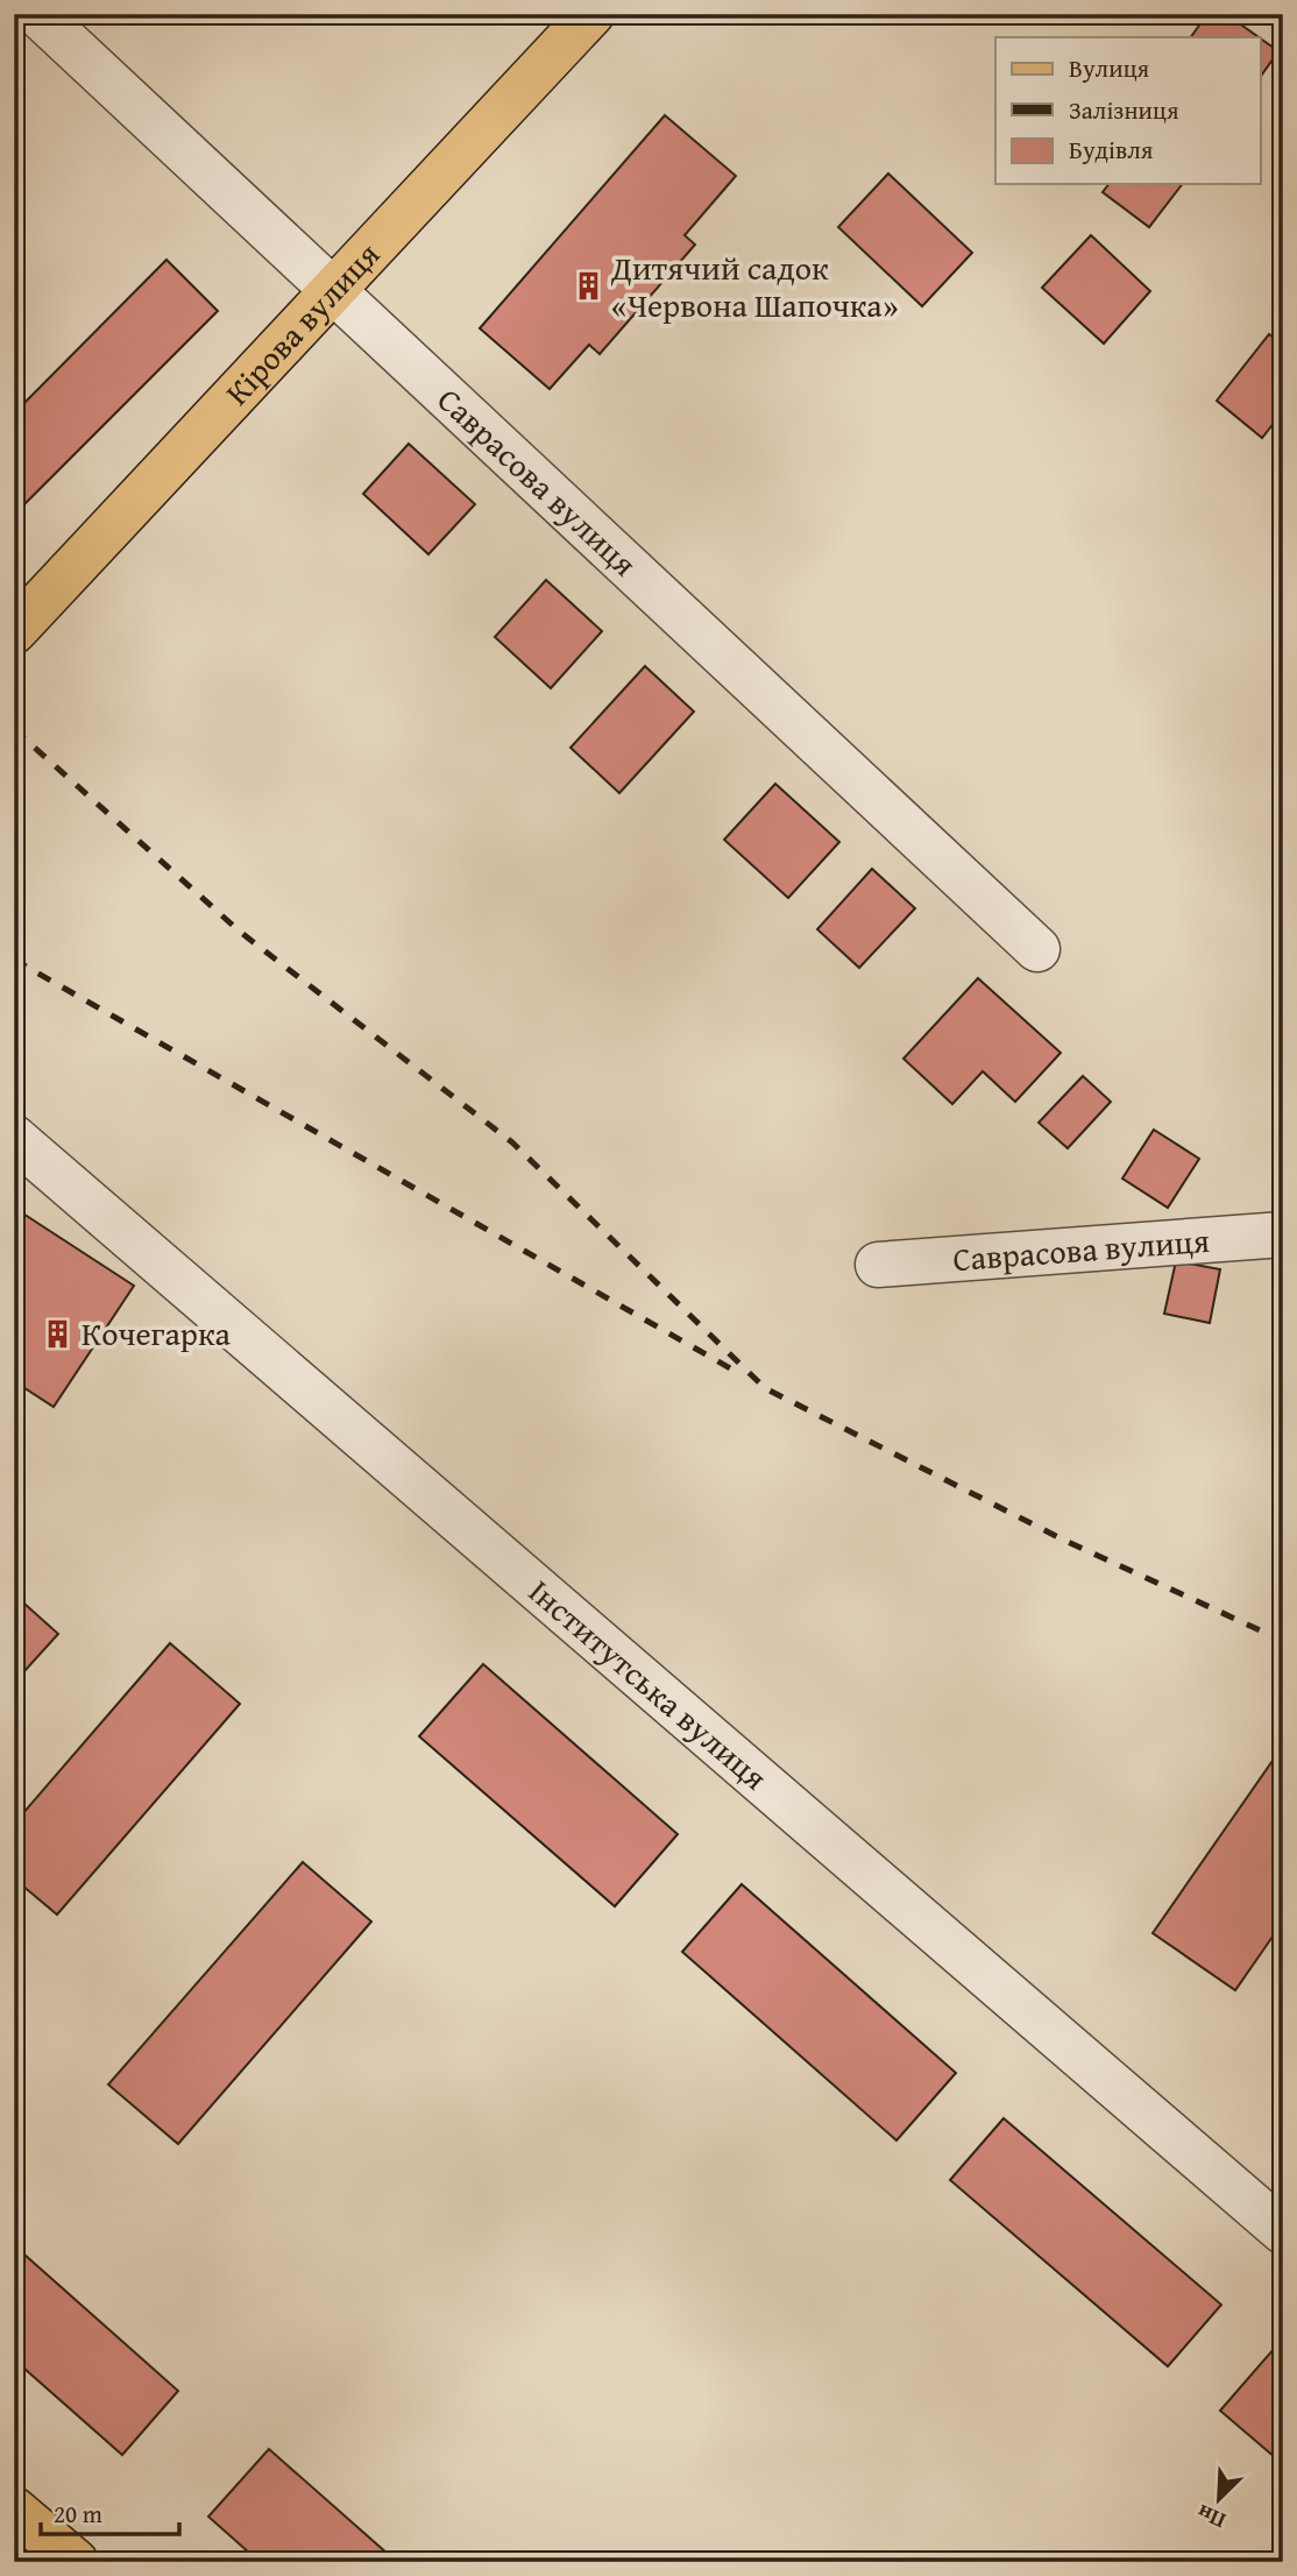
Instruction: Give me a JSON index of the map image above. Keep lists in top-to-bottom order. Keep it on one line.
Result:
{"streets":{"main road":["Кірова вулиця"],"street":["Саврасова вулиця","Інститутська вулиця"]},"crossings":[["Кірова вулиця","Саврасова вулиця"]],"places":{"building":["Дитячий садок «Червона Шапочка»","Кочегарка"]},"legend":["Вулиця","Залізниця","Будівля"],"scale_bar":"20 m","north":"bottom left"}
